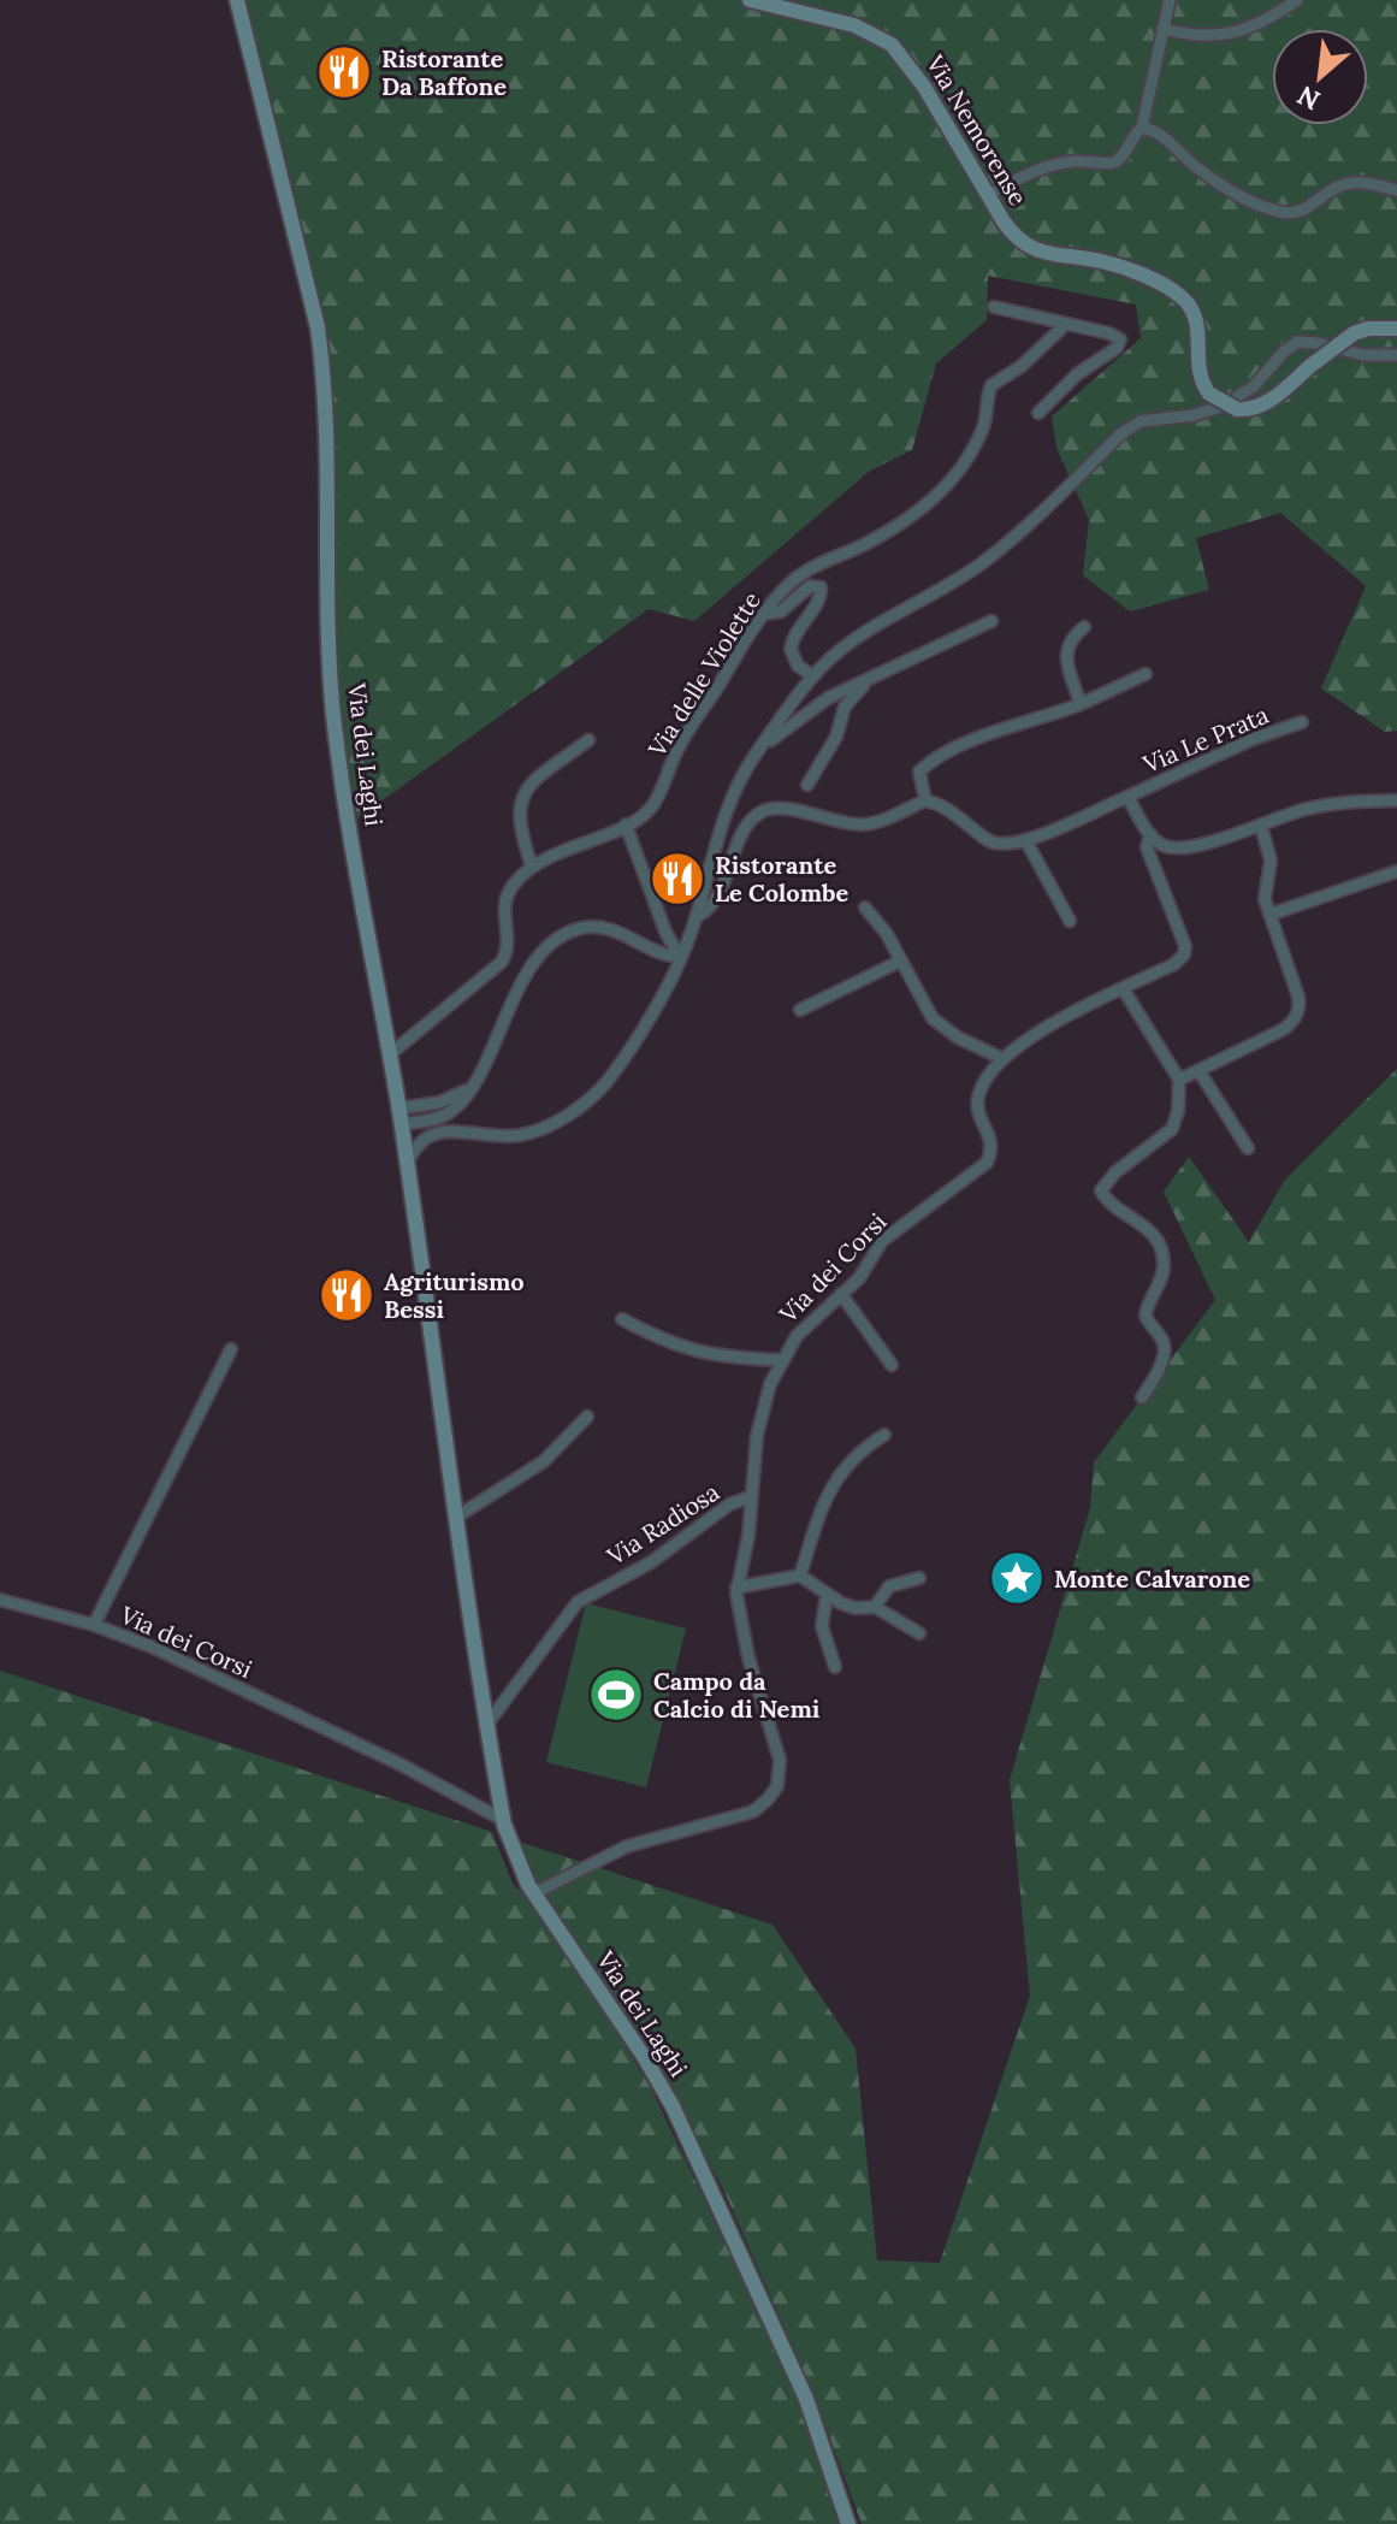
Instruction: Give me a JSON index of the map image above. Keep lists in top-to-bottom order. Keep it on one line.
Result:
{"streets":{"main road":["Via Nemorense","Via dei Laghi"],"street":["Via delle Violette","Via Le Prata","Via dei Corsi","Via Radiosa"]},"crossings":[["Via dei Laghi","Via dei Corsi"],["Via dei Laghi","Via Radiosa"],["Via dei Corsi","Via Radiosa"]],"places":{"restaurant":["Ristorante Da Baffone","Ristorante Le Colombe","Agriturismo Bessi"],"place":["Monte Calvarone"],"sports":["Campo da Calcio di Nemi"]},"north":"bottom left"}
